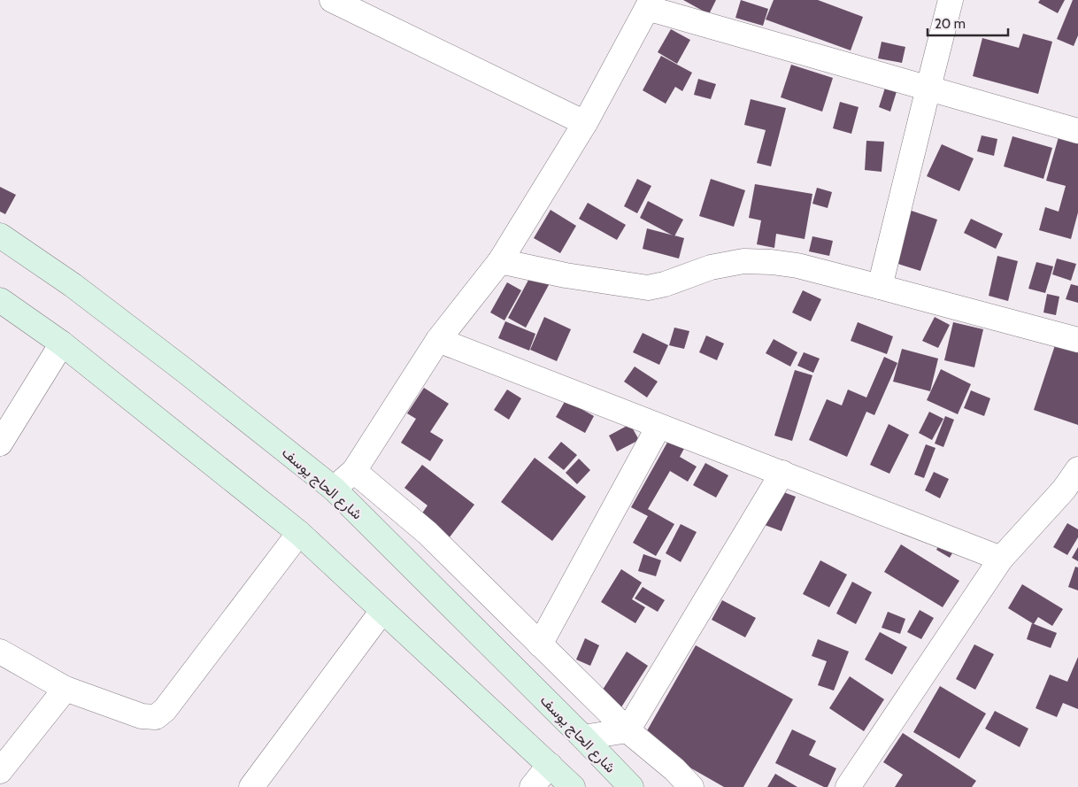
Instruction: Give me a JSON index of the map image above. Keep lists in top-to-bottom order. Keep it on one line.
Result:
{"streets":{"main road":["شارع الحاج يوسف"]},"scale_bar":"20 m"}
